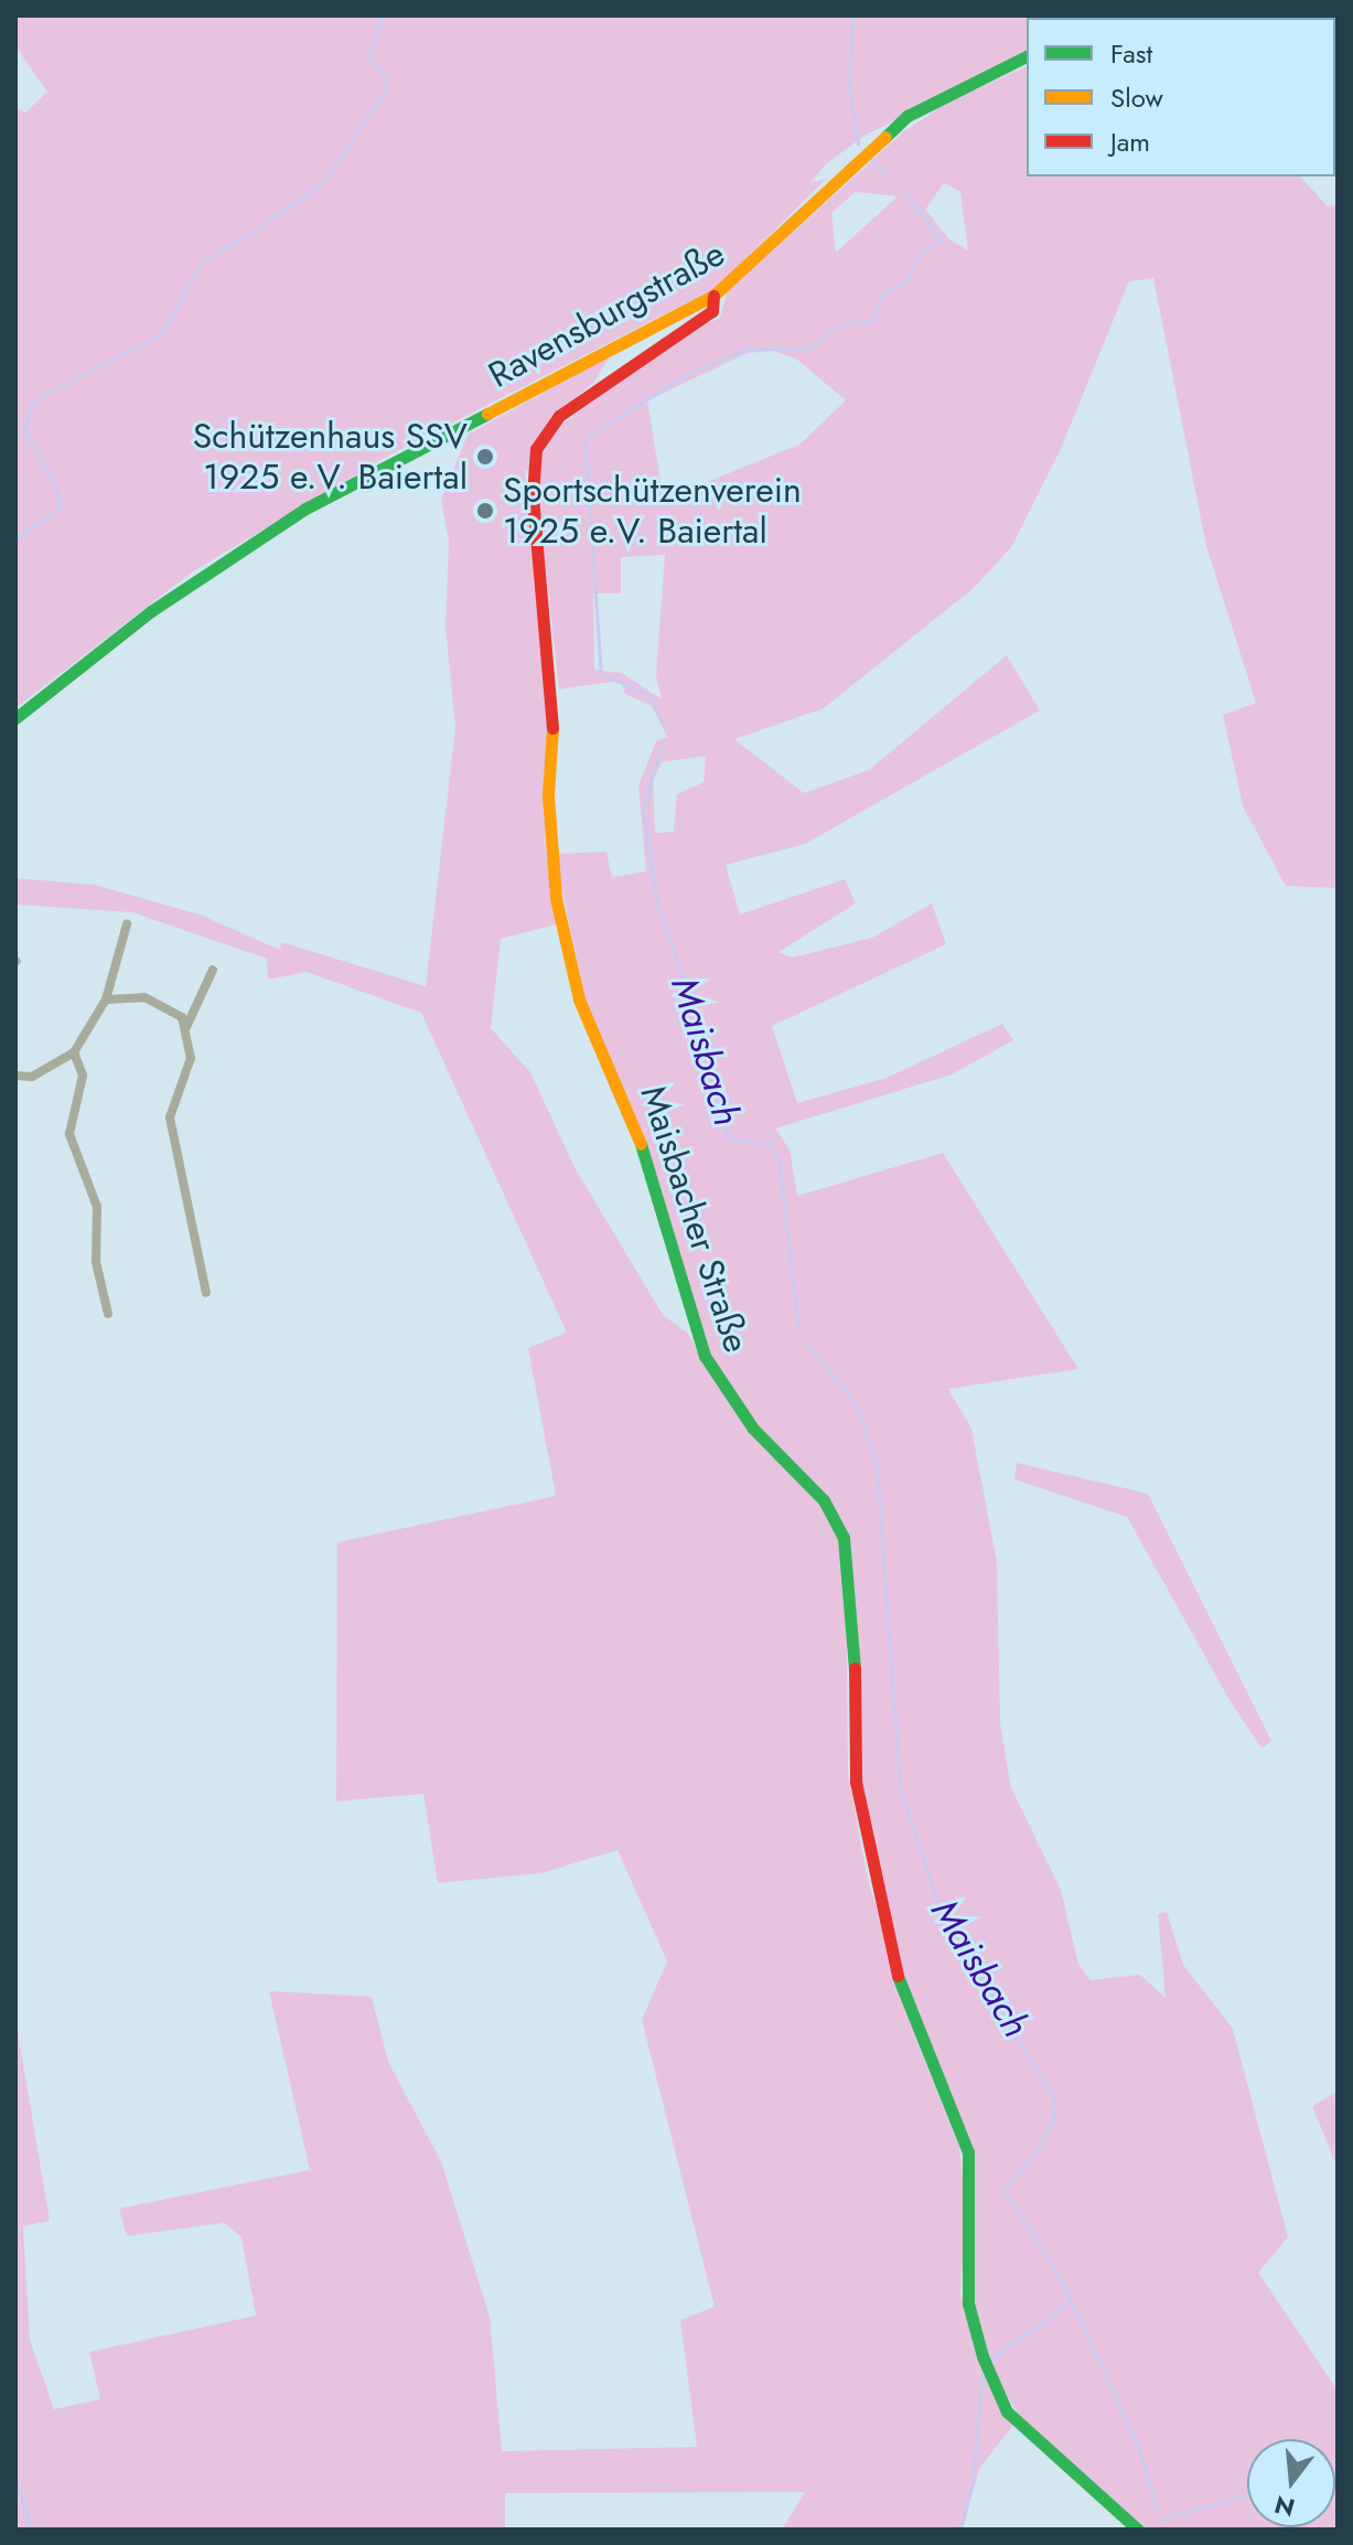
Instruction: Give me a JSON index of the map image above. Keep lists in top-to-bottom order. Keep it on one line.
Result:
{"streets":{"street":["Ravensburgstraße","Maisbacher Straße"]},"crossings":[["Ravensburgstraße","Maisbacher Straße"]],"water":["Maisbach"],"places":["Schützenhaus SSV 1925 e.V. Baiertal","Sportschützenverein 1925 e.V. Baiertal"],"legend":["Fast","Slow","Jam"],"north":"bottom"}
